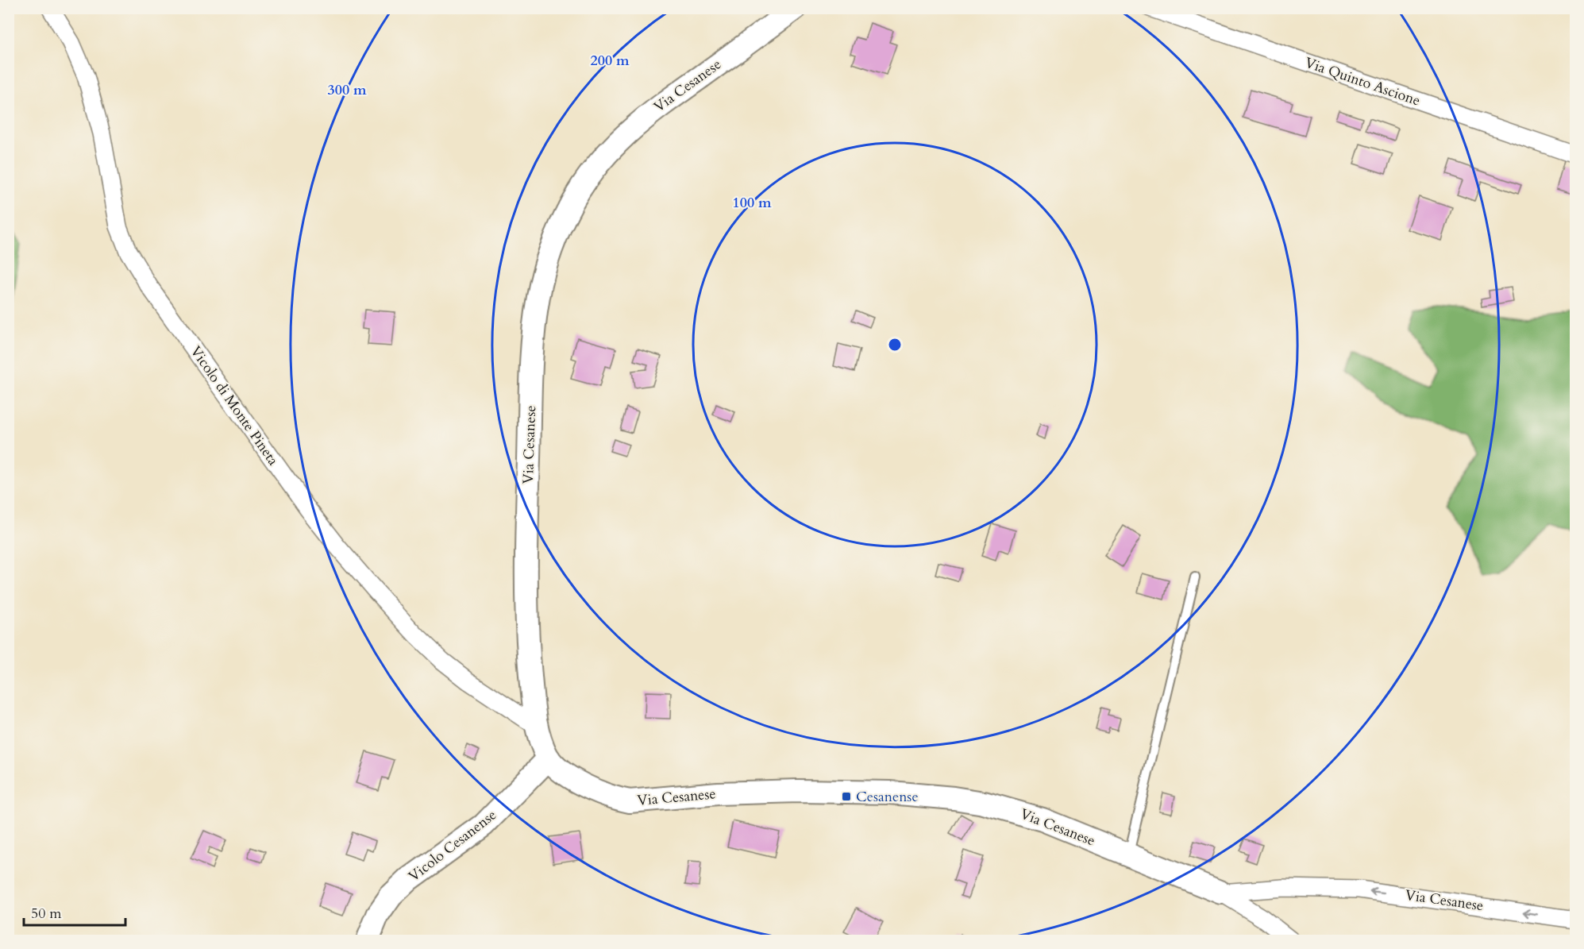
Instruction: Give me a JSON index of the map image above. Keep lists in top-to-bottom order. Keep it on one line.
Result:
{"streets":{"street":["Via Quinto Ascione","Via Cesanese","Vicolo di Monte Pineta","Vicolo Cesanense"]},"crossings":[["Via Cesanese","Vicolo di Monte Pineta"],["Via Cesanese","Vicolo Cesanense"]],"places":{"transit":["Cesanense"]},"scale_bar":"50 m","rings":["200 m","300 m","100 m"]}
